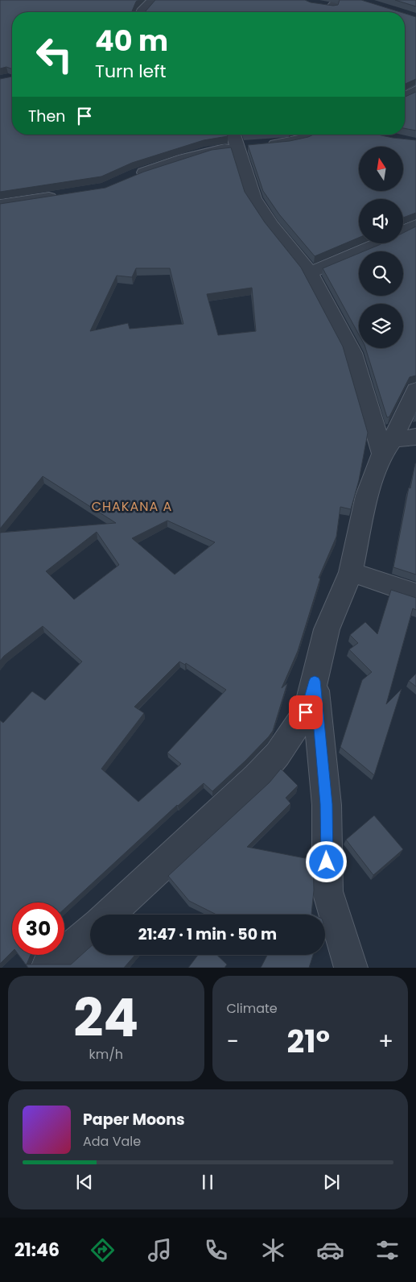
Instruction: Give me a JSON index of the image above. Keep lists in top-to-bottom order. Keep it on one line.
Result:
{"districts":["CHAKANA A"],"north":"top","page":{"turn":["40 m","Turn left"],"then":"Then","limit":"30","trip":"21:47 · 1 min · 50 m","tile":[["24","km/h"],"Climate"],"heat":["−","21°","+"],"song":["Paper Moons","Ada Vale"],"tabs":"21:46"}}
